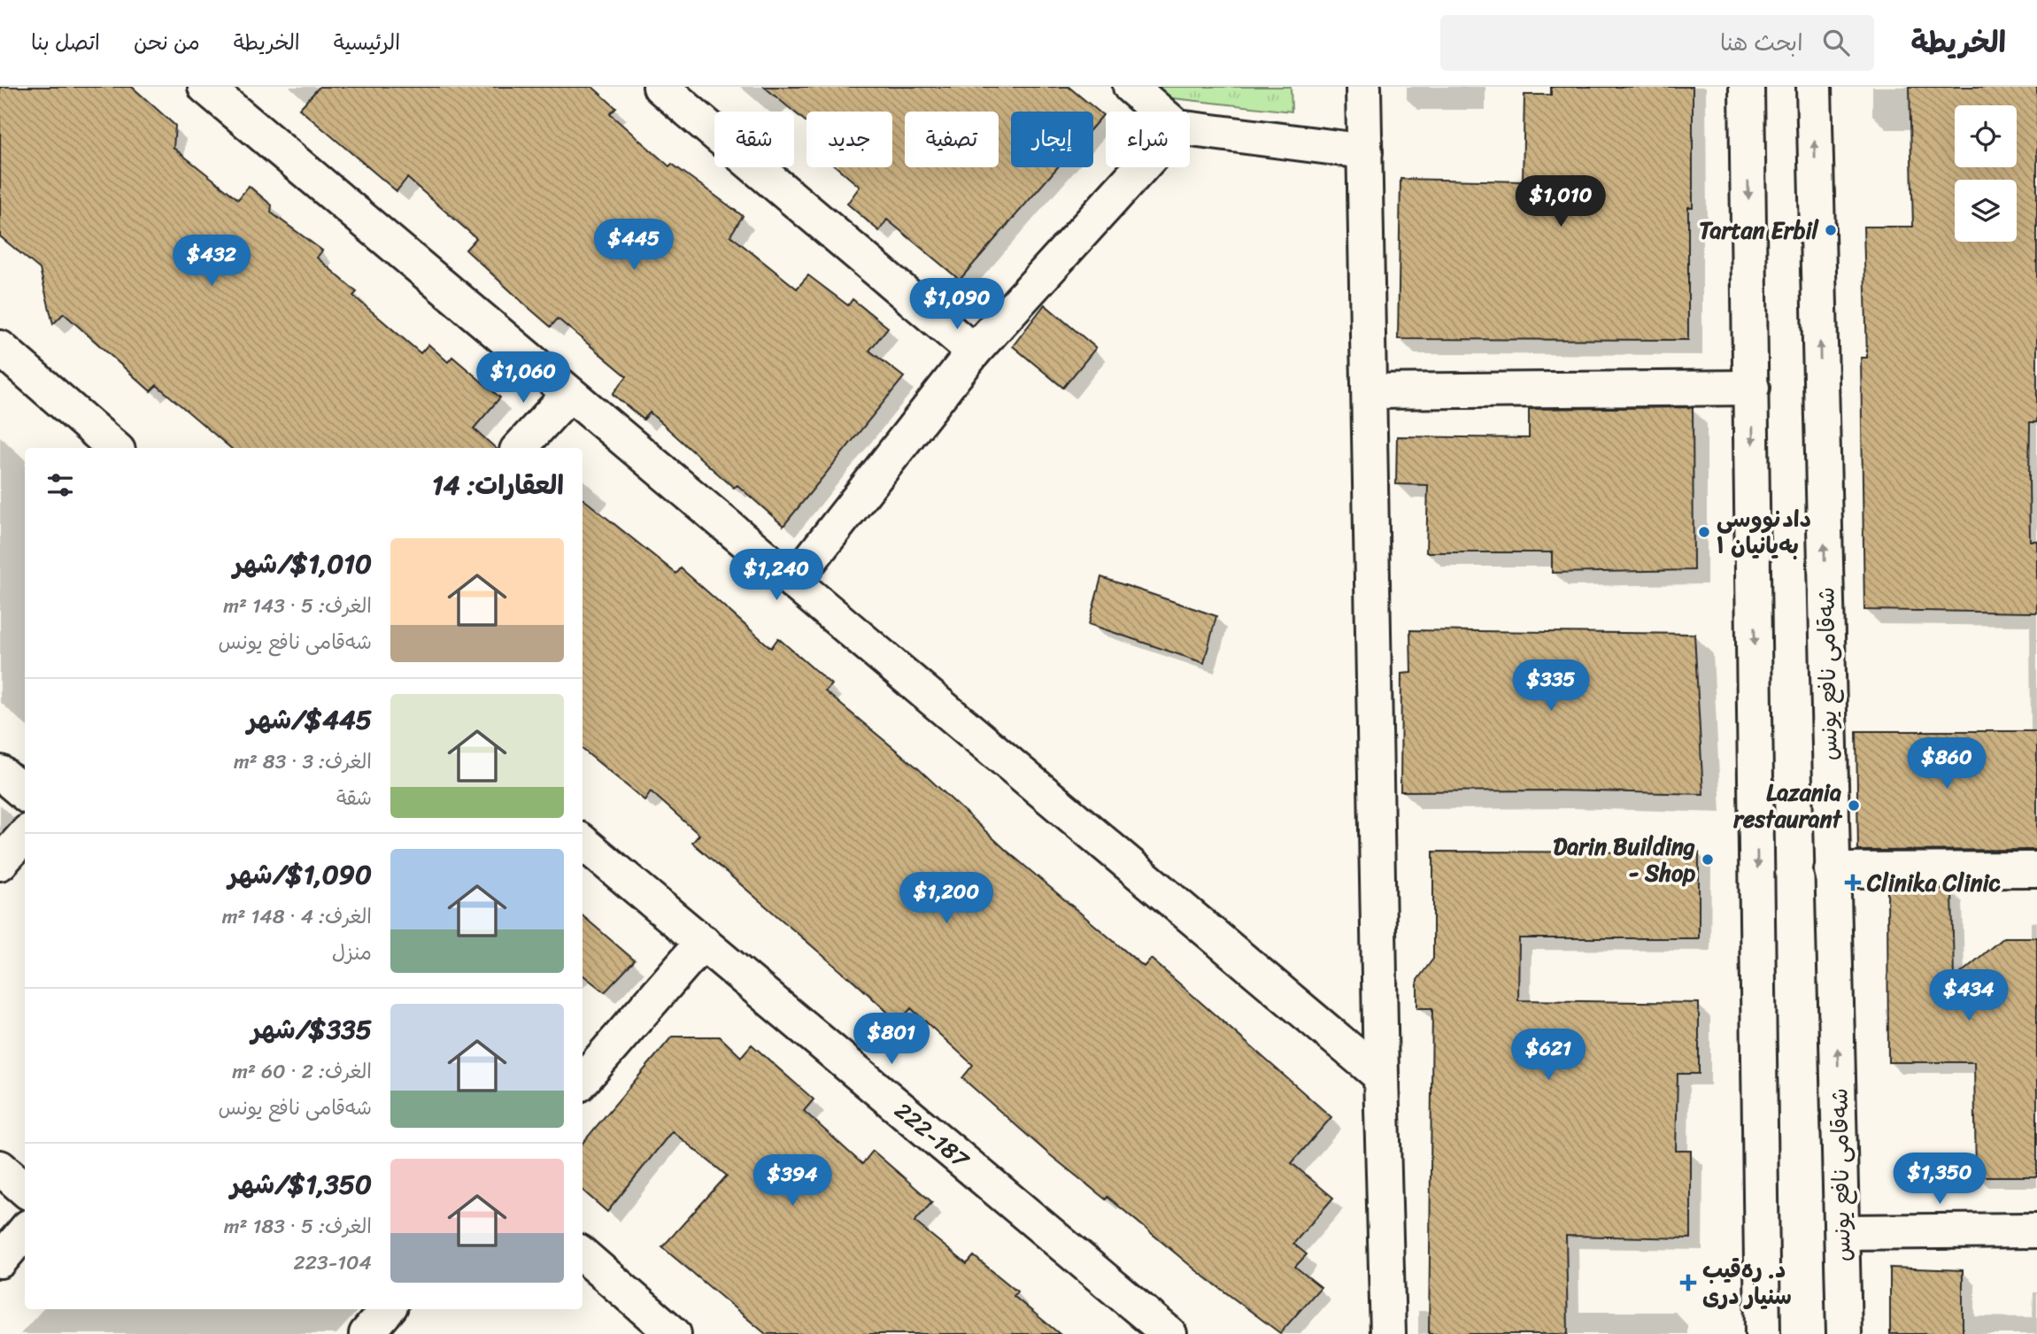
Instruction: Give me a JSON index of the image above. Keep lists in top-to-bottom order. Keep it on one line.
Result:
{"streets":{"street":["شەقامی نافع یونس","222-187"]},"places":{"other":["Tartan Erbil","دادنووسی بەیانیان ١","Lazania restaurant","Darin Building - Shop"],"health":["Clinika Clinic","د. ڕەقیب سنیار دری"]},"page":{"header":"الخريطة","search":"ابحث هنا","nav":["الرئيسية","الخريطة","من نحن","اتصل بنا"],"chip":["شراء","إيجار","تصفية","جديد","شقة"],"price":["$1,010","$445","$432","$1,090","$1,060","$1,240","$335","$860","$1,200","$434","$801","$621","$1,350","$394"],"heading":"العقارات: 14","list":[{"name":"$1,010/شهر","note":"الغرف: 5 · 143 m² · شەقامی نافع یونس"},{"name":"$445/شهر","note":"الغرف: 3 · 83 m² · شقة"},{"name":"$1,090/شهر","note":"الغرف: 4 · 148 m² · منزل"},{"name":"$335/شهر","note":"الغرف: 2 · 60 m² · شەقامی نافع یونس"},{"name":"$1,350/شهر","note":"الغرف: 5 · 183 m² · 223-104"}]}}
